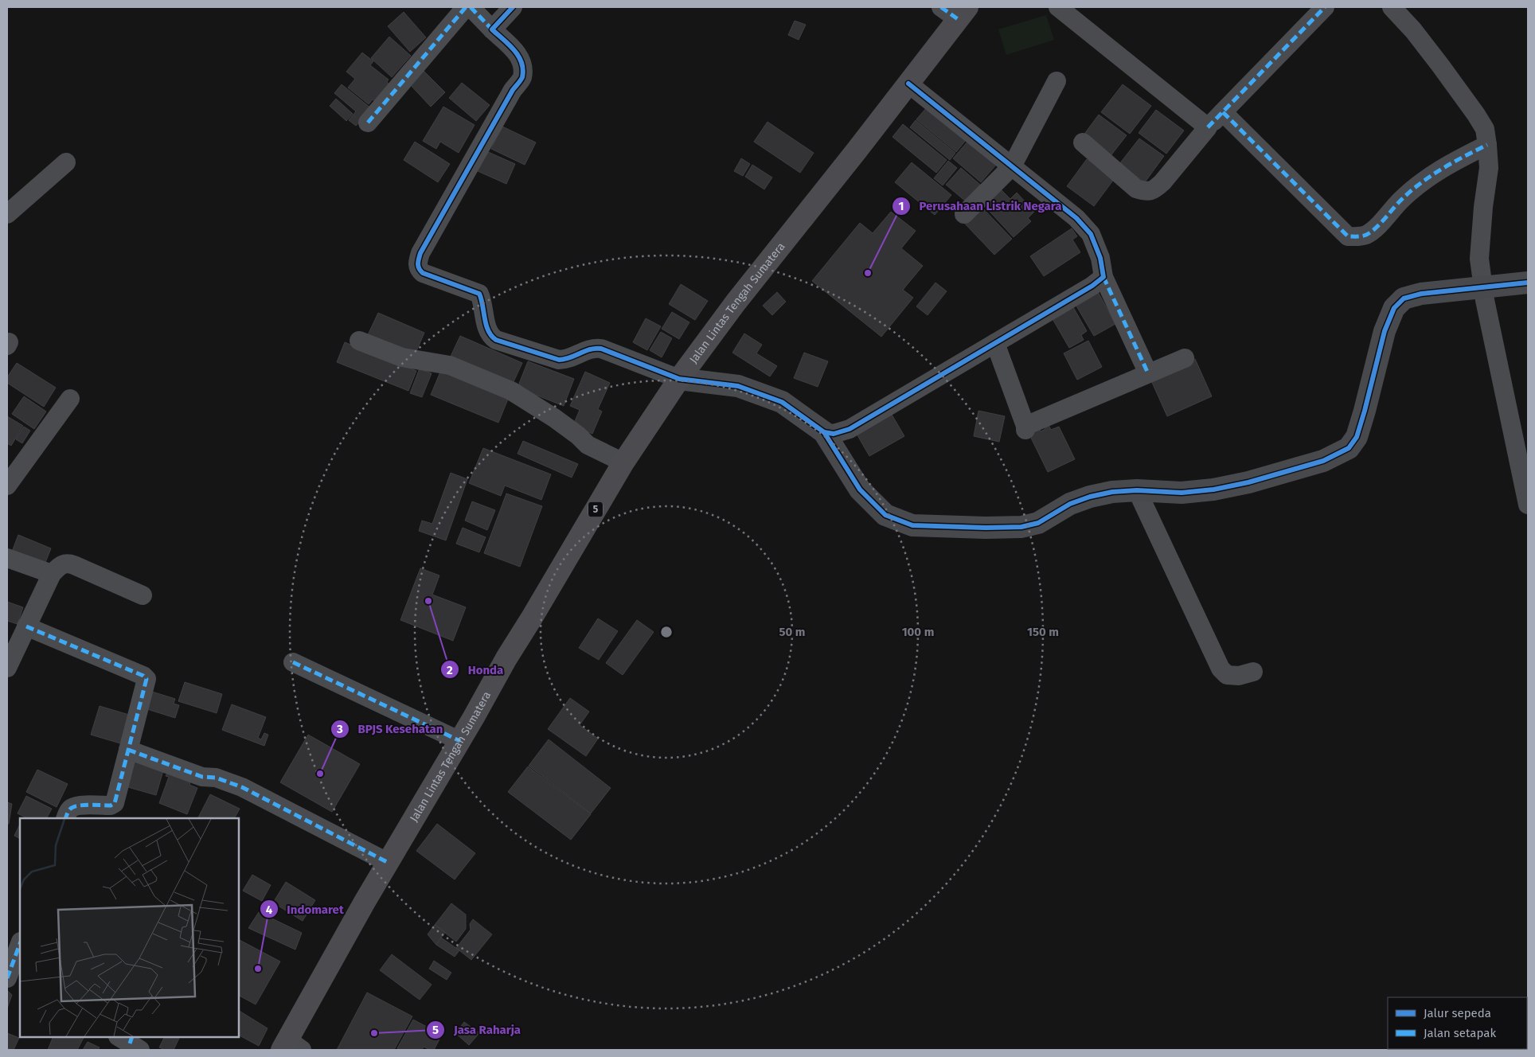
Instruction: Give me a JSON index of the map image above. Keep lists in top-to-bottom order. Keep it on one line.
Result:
{"streets":{"highway":["Jalan Lintas Tengah Sumatera","5"]},"places":["Perusahaan Listrik Negara","Honda","BPJS Kesehatan","Indomaret","Jasa Raharja"],"legend":["Jalur sepeda","Jalan setapak"],"rings":["50 m","100 m","150 m"]}
